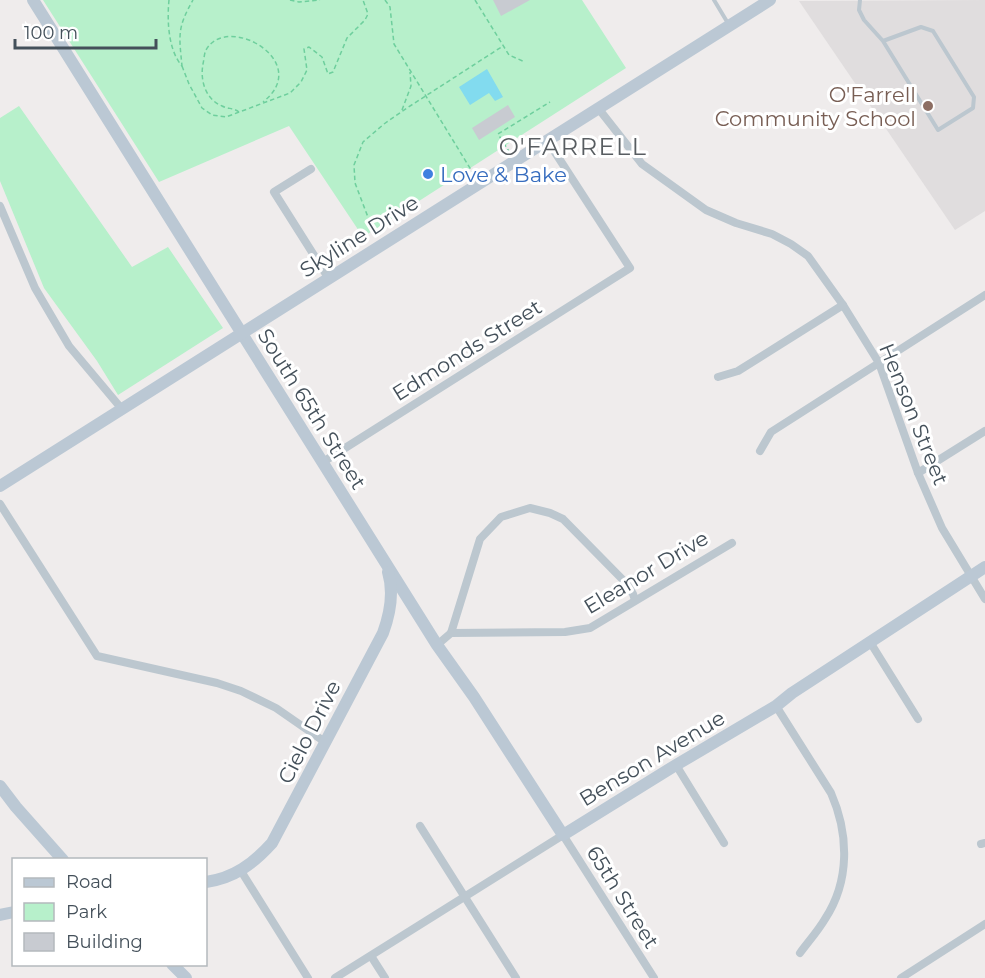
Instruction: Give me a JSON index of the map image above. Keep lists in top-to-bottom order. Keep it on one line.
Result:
{"streets":{"street":["Skyline Drive","Edmonds Street","South 65th Street","Henson Street","Eleanor Drive","Cielo Drive","Benson Avenue","65th Street"]},"crossings":[["Skyline Drive","Edmonds Street"],["Skyline Drive","South 65th Street"],["Skyline Drive","Henson Street"],["Edmonds Street","South 65th Street"],["South 65th Street","Cielo Drive"],["South 65th Street","Benson Avenue"],["South 65th Street","65th Street"],["Henson Street","Benson Avenue"],["Benson Avenue","65th Street"]],"districts":["O'FARRELL"],"places":["O'Farrell Community School","Love & Bake"],"legend":["Road","Park","Building"],"scale_bar":"100 m"}
